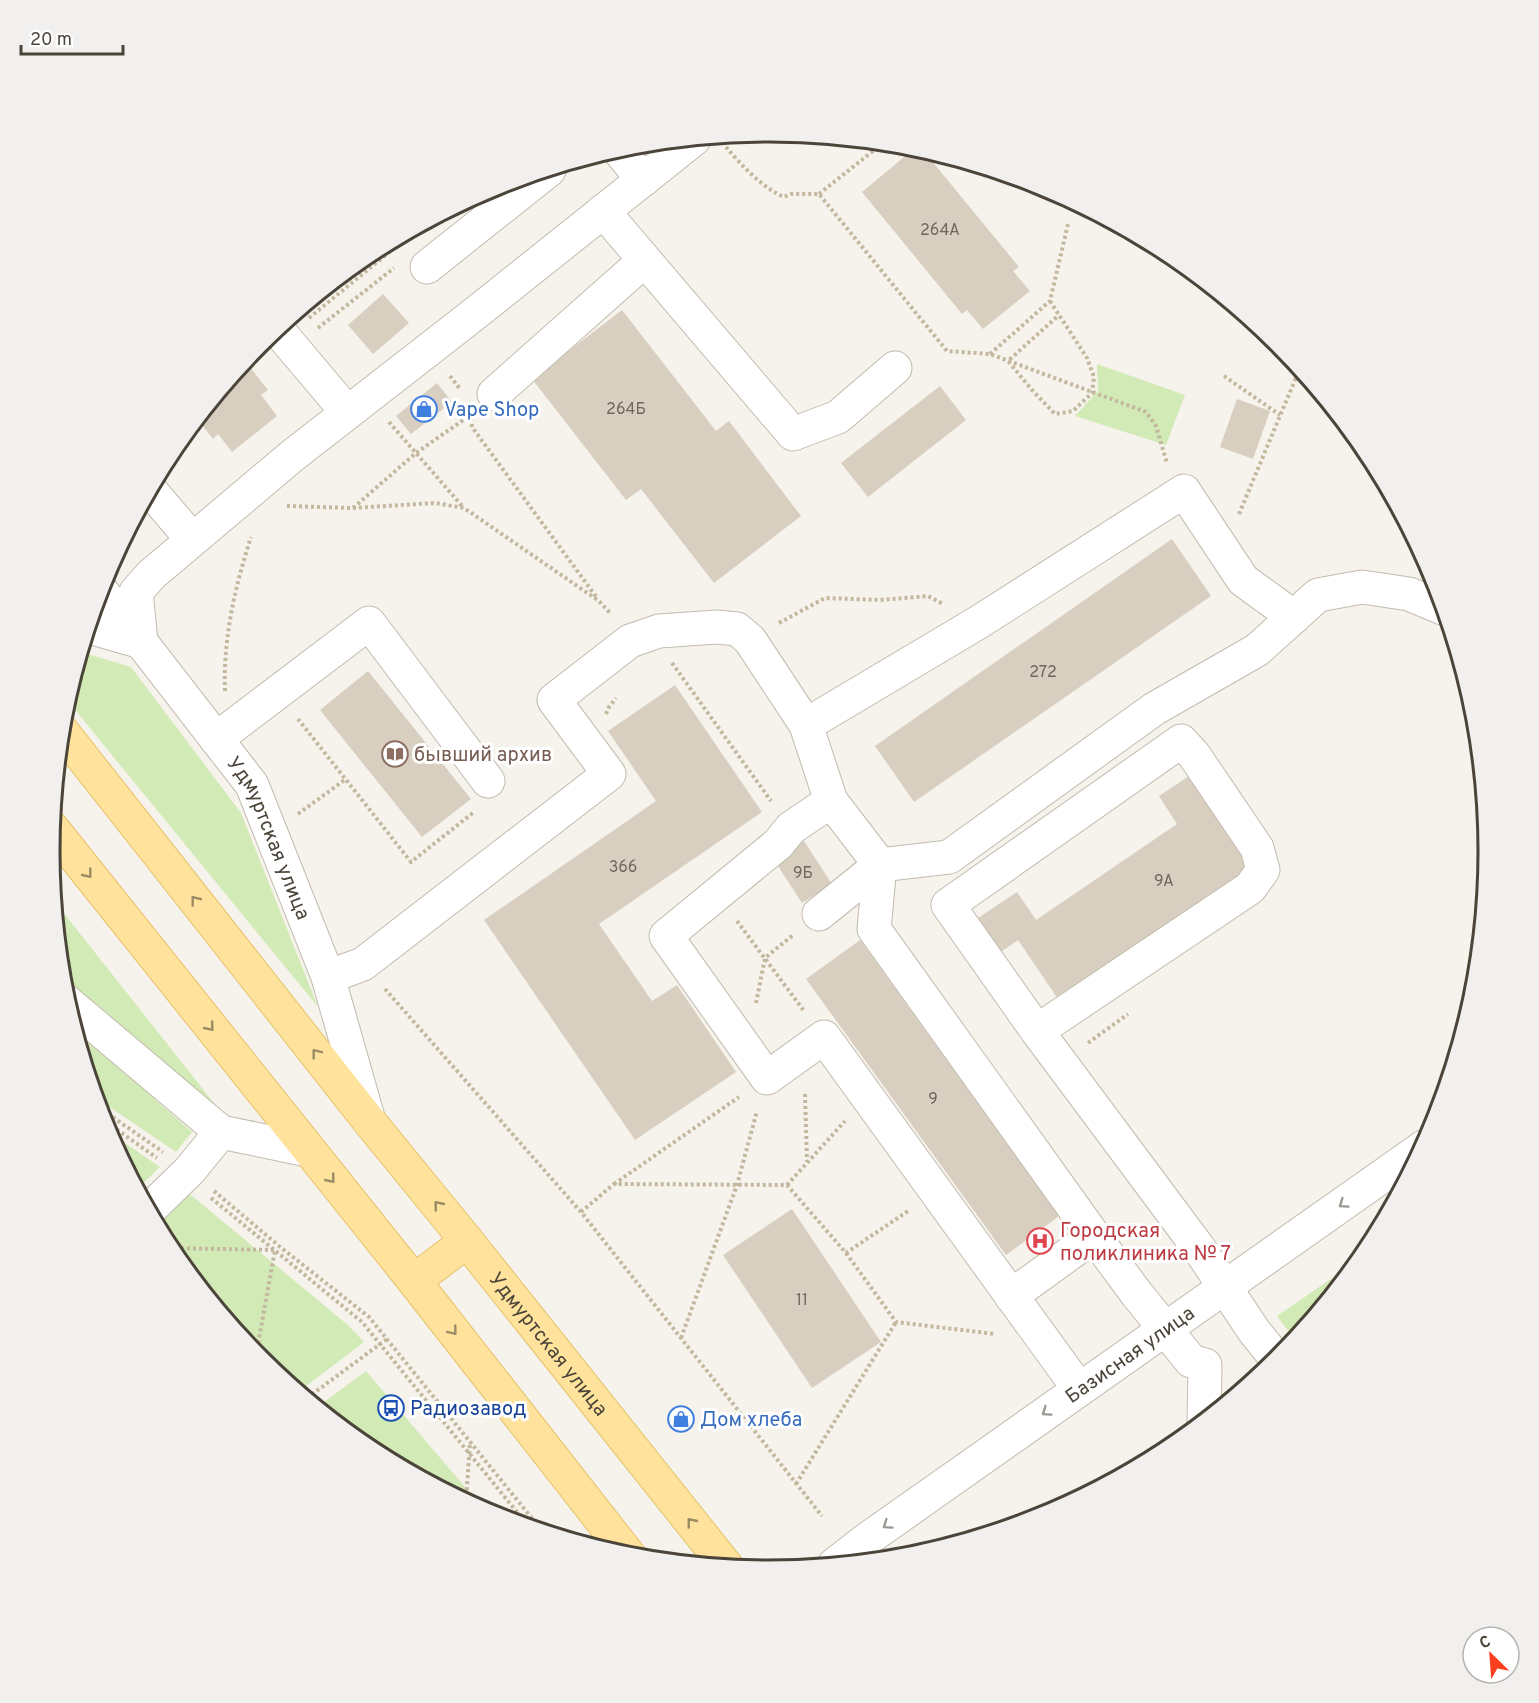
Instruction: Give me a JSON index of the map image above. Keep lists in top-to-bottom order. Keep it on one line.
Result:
{"streets":{"main road":["Удмуртская улица"],"street":["Базисная улица"]},"one_way":["Базисная улица"],"places":{"shop":["Vape Shop","Дом хлеба"],"library":["бывший архив"],"hospital":["Городская поликлиника № 7"],"bus stop":["Радиозавод"]},"house_numbers":["264А","264Б","272","366","9Б","9А","9","11"],"scale_bar":"20 m","north":"top left"}
